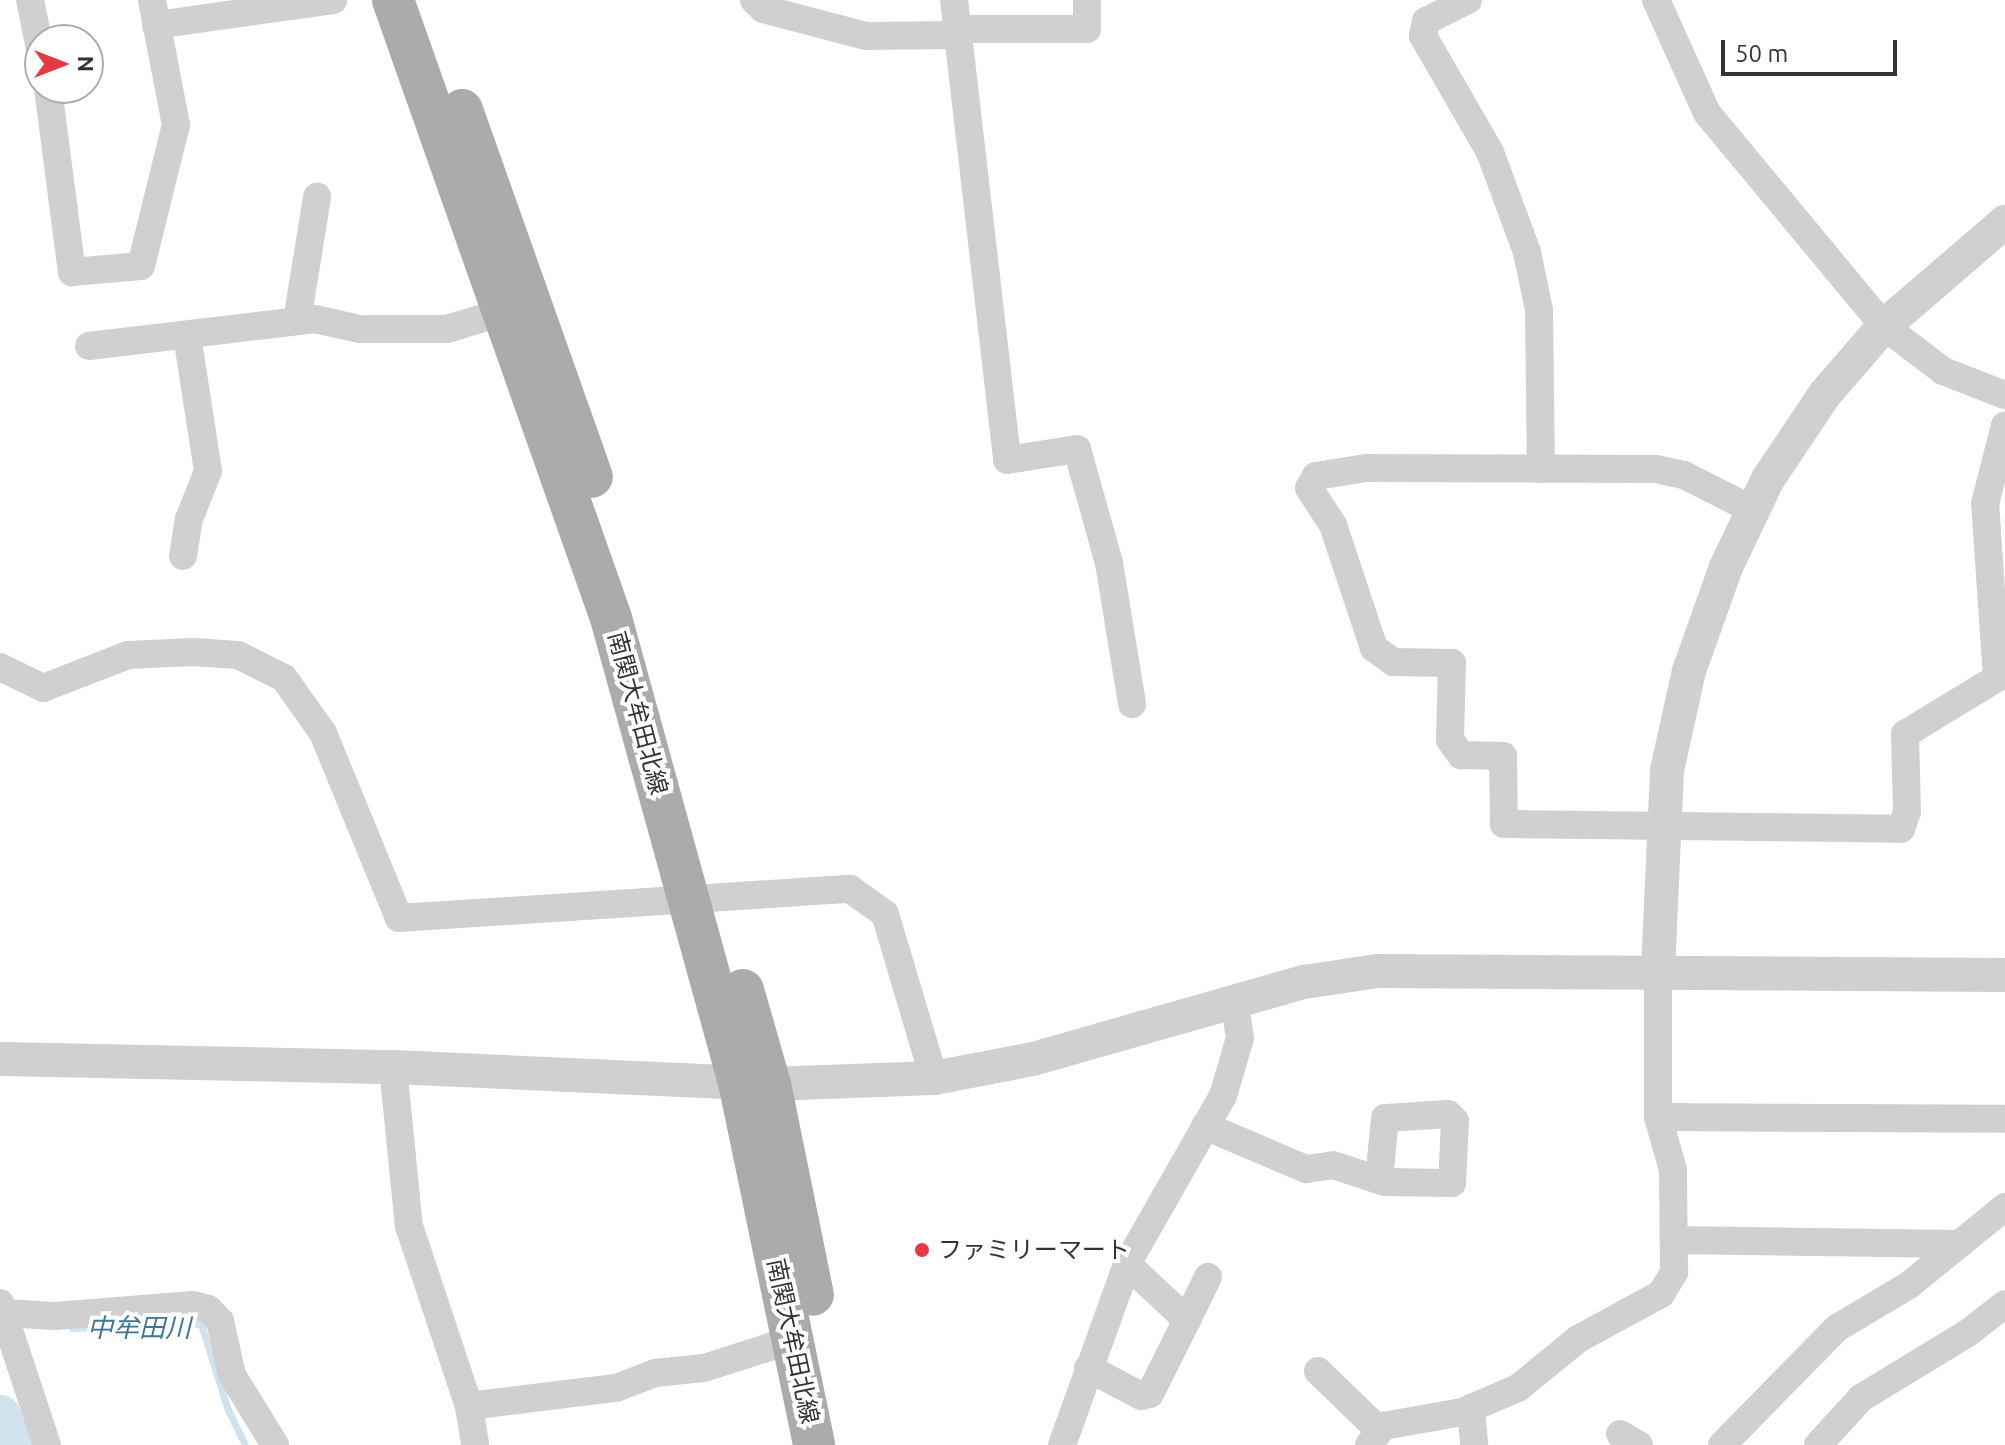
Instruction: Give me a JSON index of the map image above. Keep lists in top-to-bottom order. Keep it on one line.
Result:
{"streets":{"main road":["南関大牟田北線"]},"water":["中牟田川"],"places":["ファミリーマート"],"scale_bar":"50 m","north":"right"}
